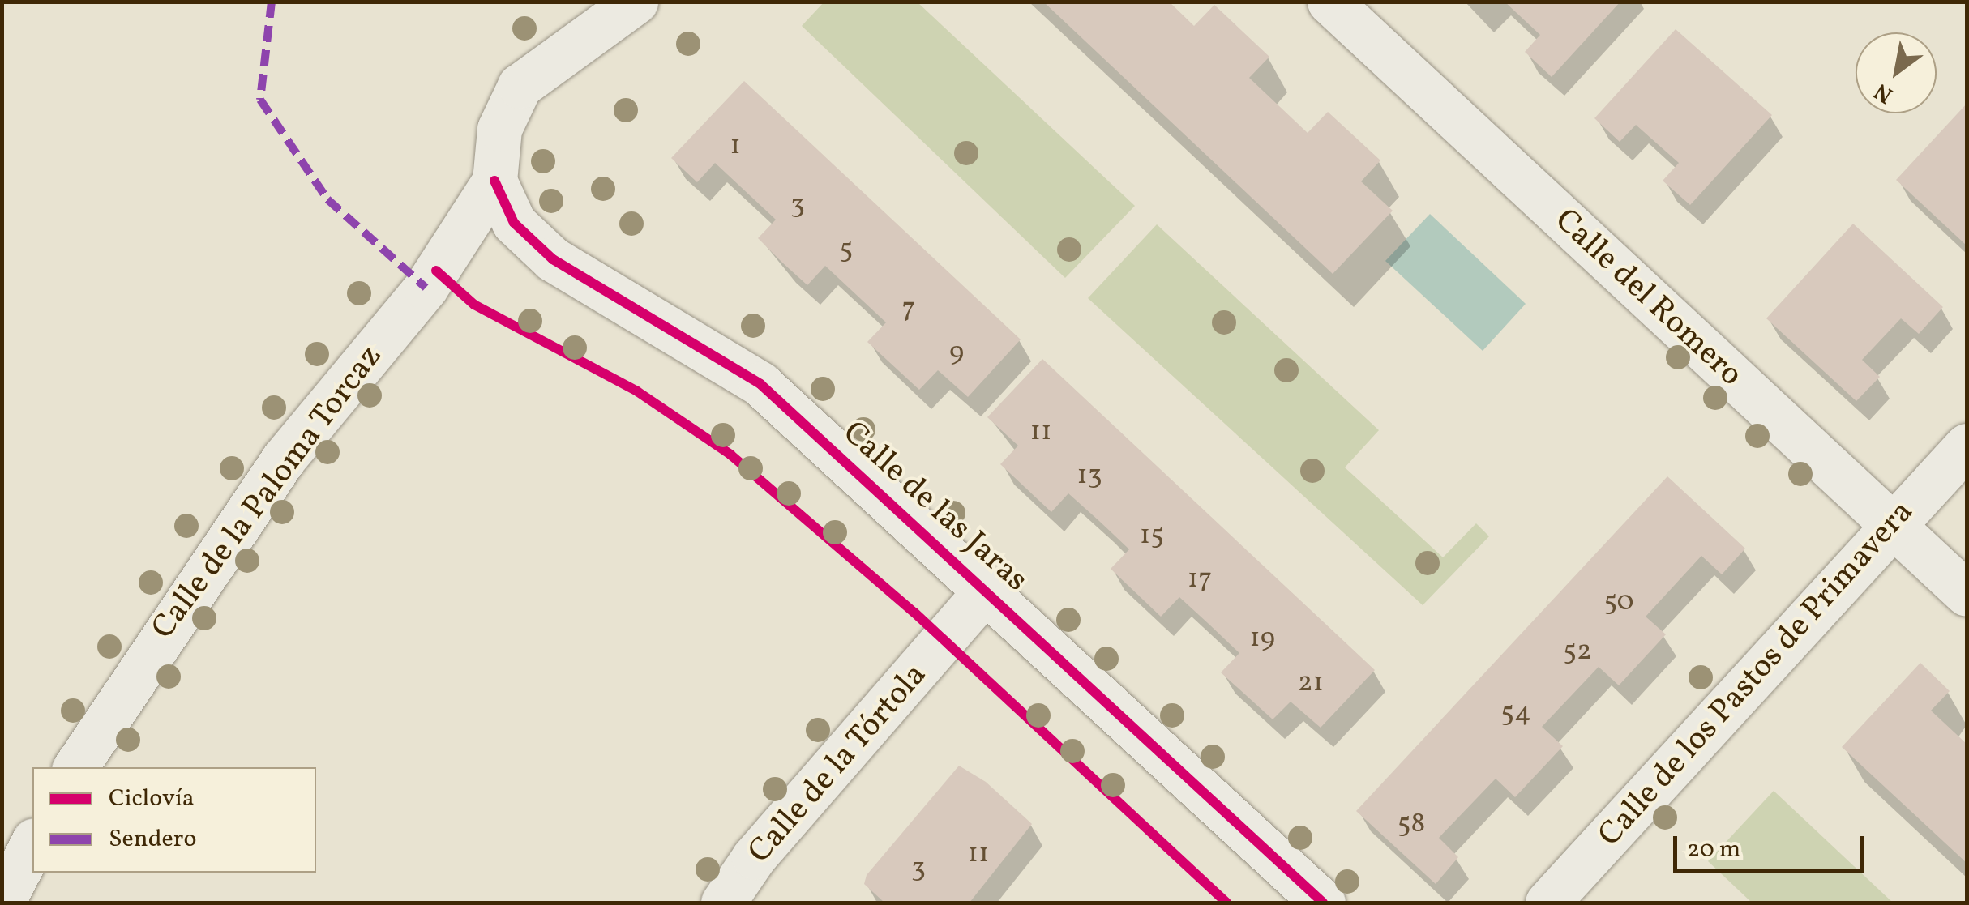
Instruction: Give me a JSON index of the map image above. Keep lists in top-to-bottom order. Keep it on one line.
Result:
{"streets":{"street":["Calle del Romero","Calle de la Paloma Torcaz","Calle de las Jaras","Calle de los Pastos de Primavera","Calle de la Tórtola"]},"crossings":[["Calle del Romero","Calle de los Pastos de Primavera"],["Calle de la Paloma Torcaz","Calle de las Jaras"],["Calle de las Jaras","Calle de la Tórtola"]],"house_numbers":["1","3","5","7","9","11","13","15","17","50","19","52","21","54","58","11","3"],"legend":["Ciclovía","Sendero"],"scale_bar":"20 m","north":"bottom left"}
